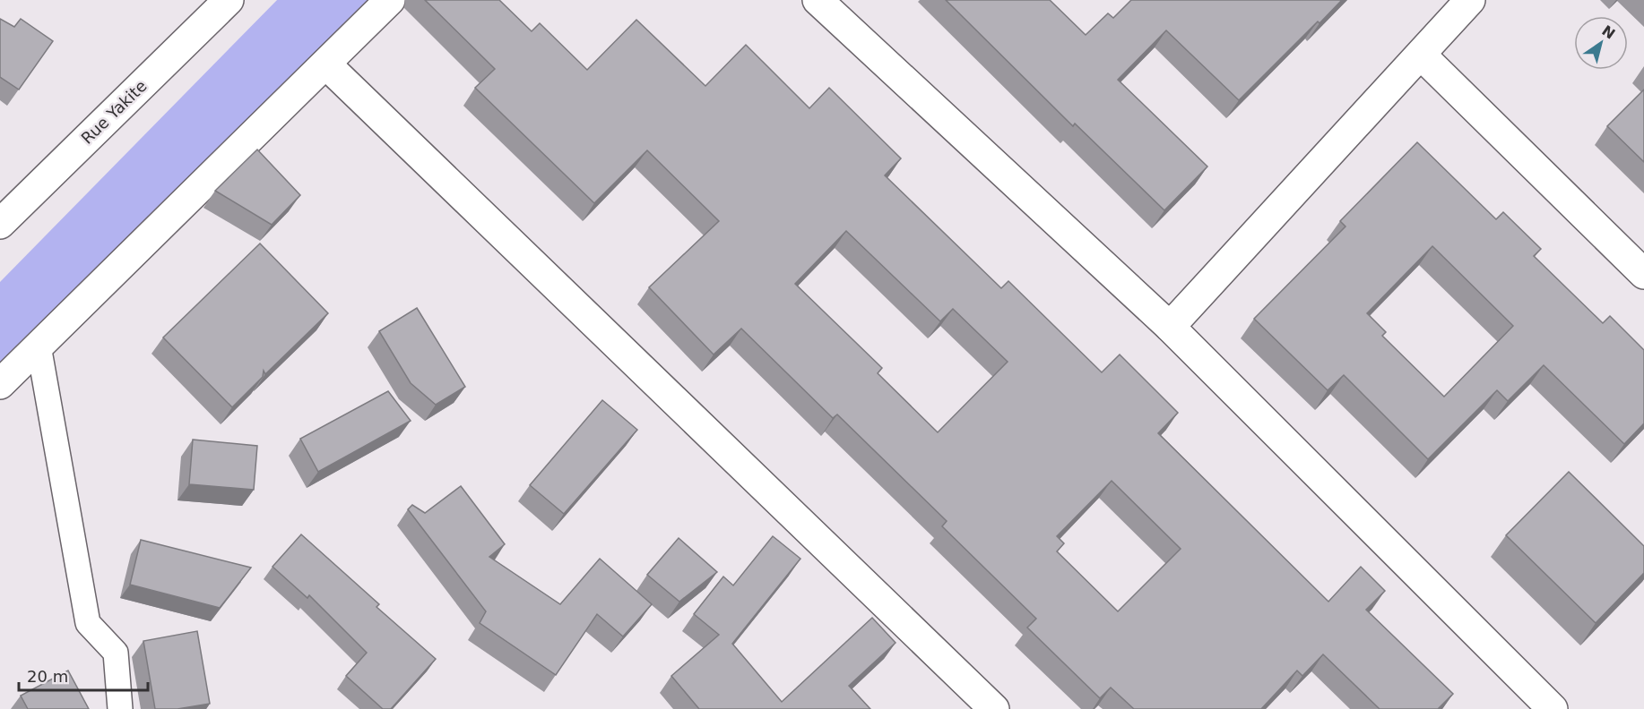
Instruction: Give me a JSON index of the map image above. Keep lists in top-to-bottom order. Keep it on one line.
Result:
{"streets":{"street":["Rue Yakite"]},"scale_bar":"20 m","north":"top right"}
